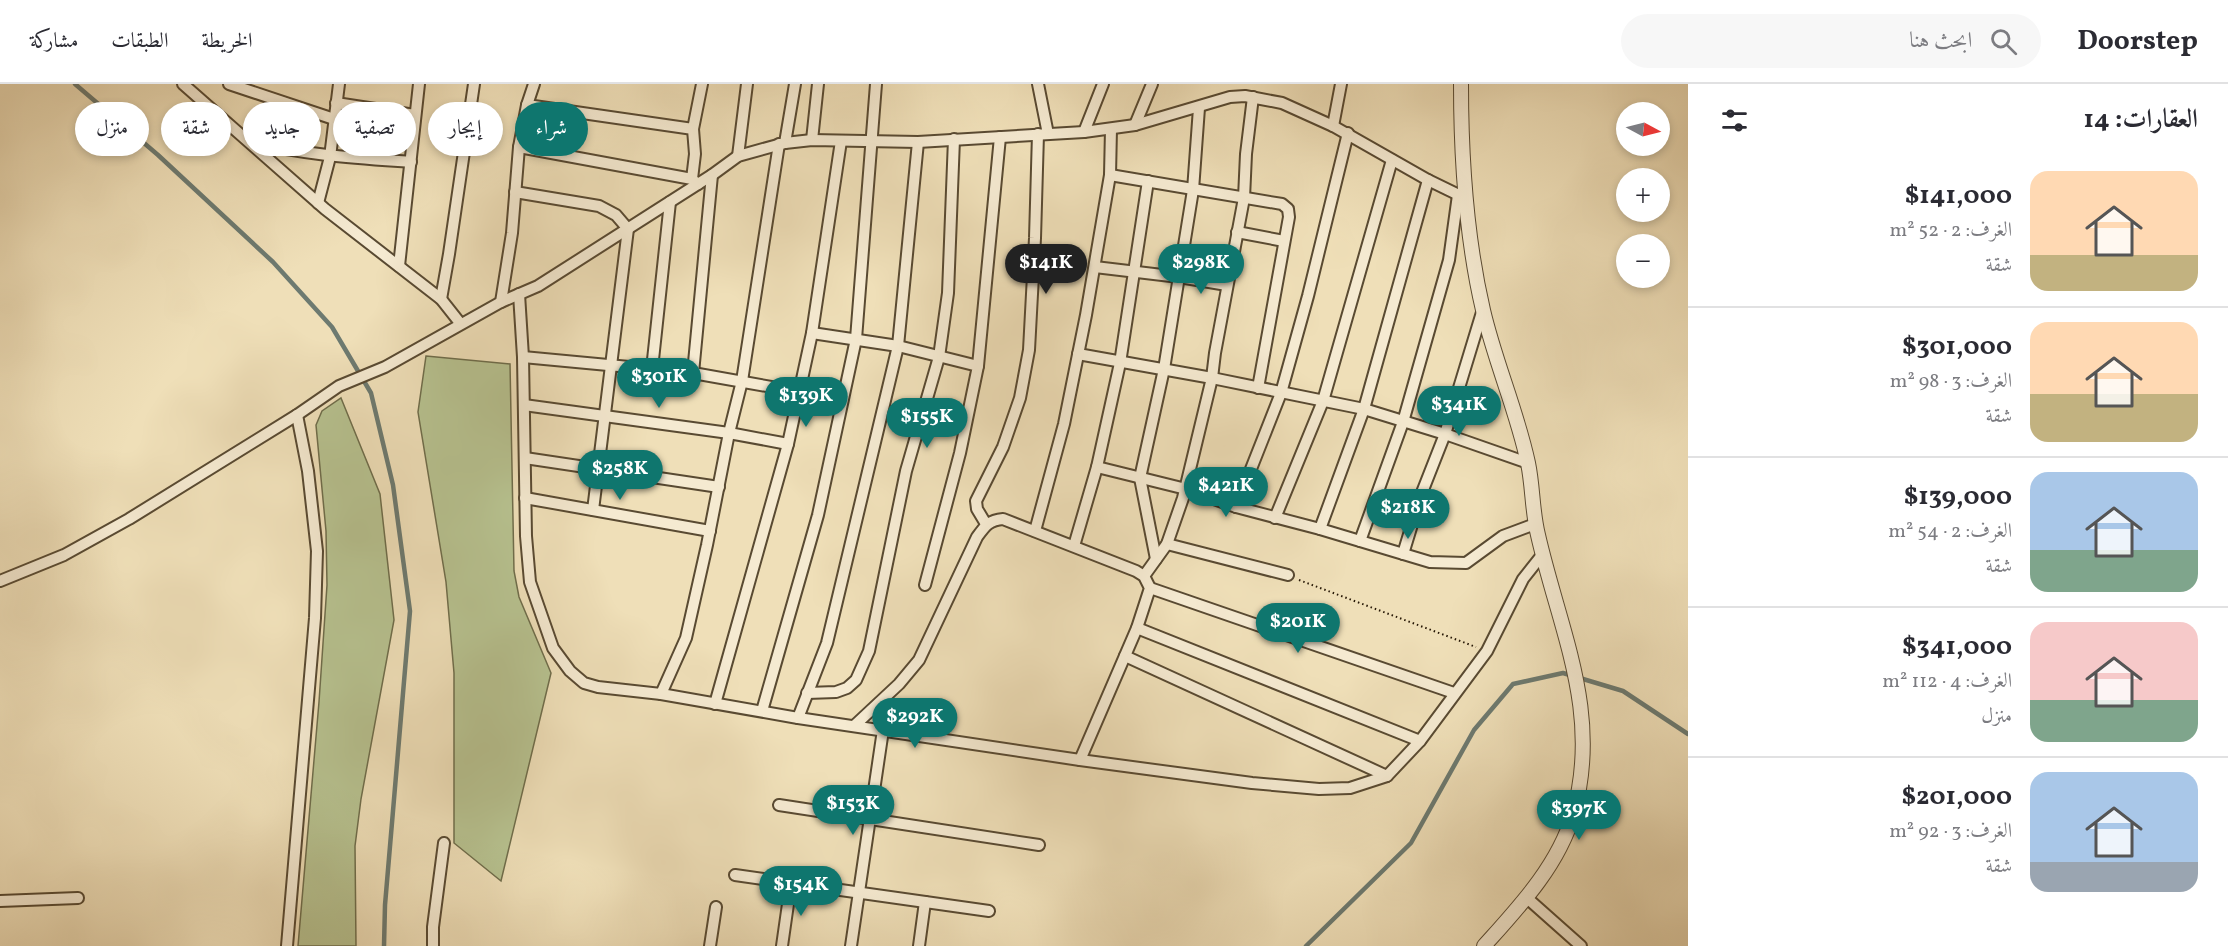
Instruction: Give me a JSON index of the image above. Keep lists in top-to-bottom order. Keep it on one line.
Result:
{"north":"right","page":{"header":"Doorstep","search":"ابحث هنا","nav":["الخريطة","الطبقات","مشاركة"],"heading":"العقارات: 14","map_buttons":["+","−"],"chip":["شراء","إيجار","تصفية","جديد","شقة","منزل"],"list":[{"name":"$141,000","note":"الغرف: 2 · 52 m² · شقة"},{"name":"$301,000","note":"الغرف: 3 · 98 m² · شقة"},{"name":"$139,000","note":"الغرف: 2 · 54 m² · شقة"},{"name":"$341,000","note":"الغرف: 4 · 112 m² · منزل"},{"name":"$201,000","note":"الغرف: 3 · 92 m² · شقة"}],"price":["$141K","$298K","$301K","$139K","$341K","$155K","$258K","$421K","$218K","$201K","$292K","$153K","$397K","$154K"]}}
